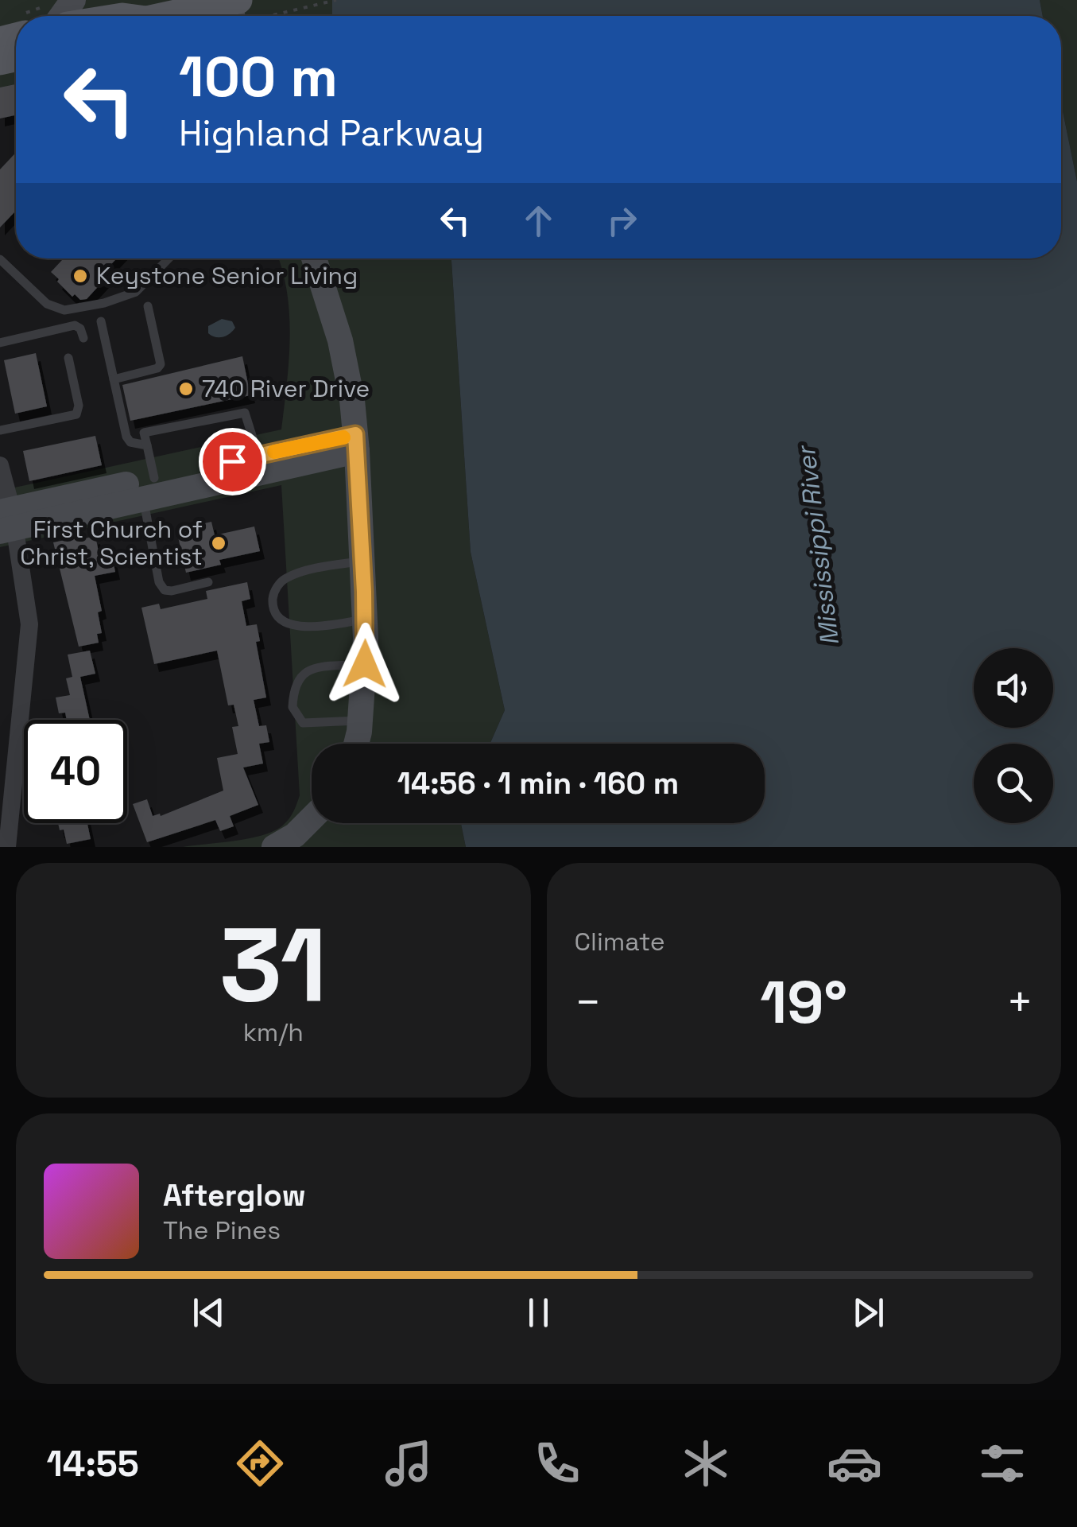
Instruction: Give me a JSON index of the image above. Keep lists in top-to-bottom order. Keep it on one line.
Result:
{"water":["Mississippi River"],"places":["Keystone Senior Living","740 River Drive","First Church of Christ, Scientist"],"page":{"turn":["100 m","Highland Parkway"],"limit":"40","trip":"14:56 · 1 min · 160 m","tile":[["31","km/h"],"Climate"],"heat":["−","19°","+"],"song":["Afterglow","The Pines"],"tabs":"14:55"}}
